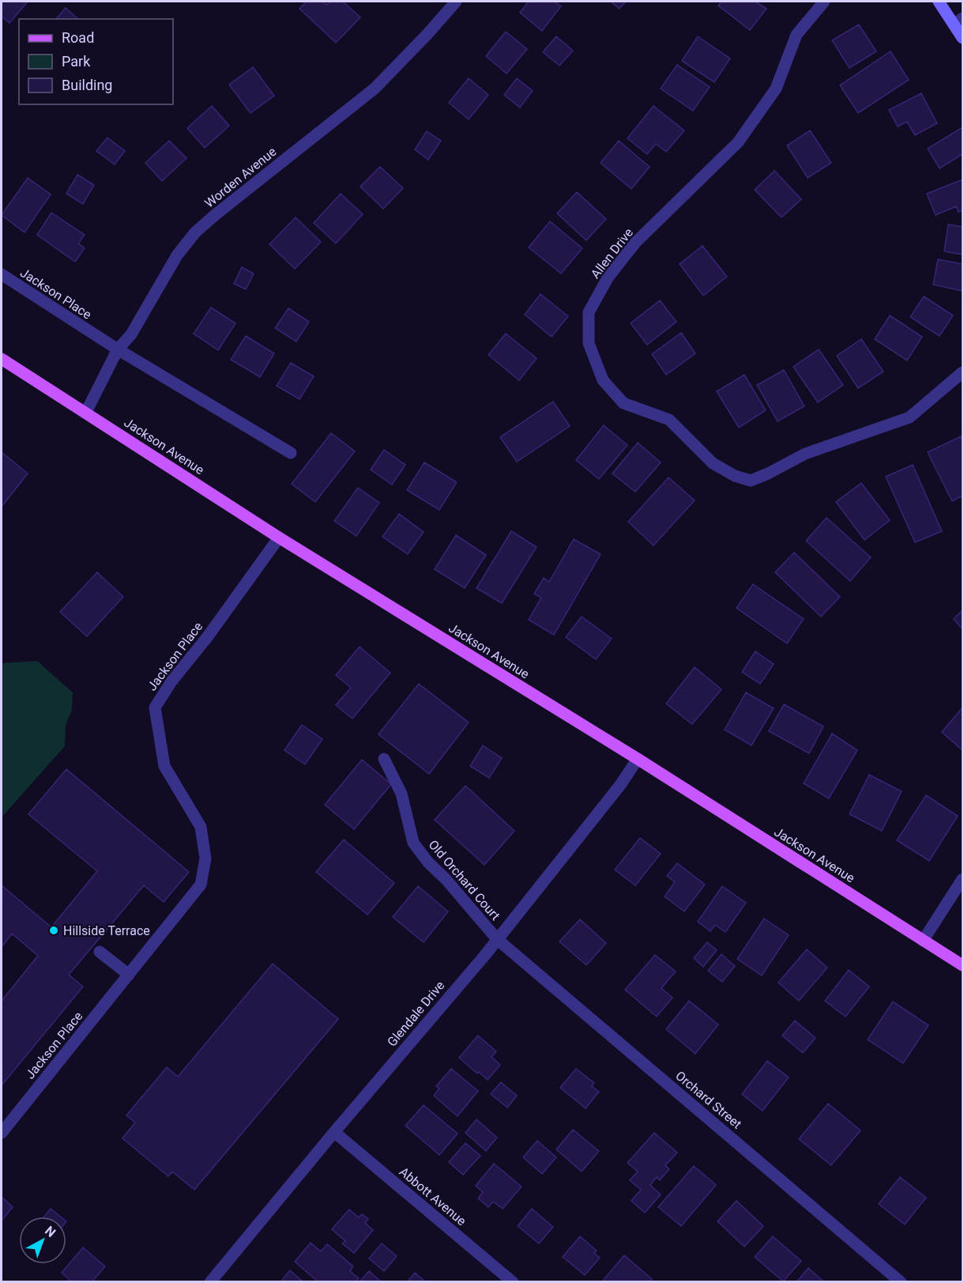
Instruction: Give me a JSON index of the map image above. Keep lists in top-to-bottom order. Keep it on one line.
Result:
{"streets":{"main road":["Jackson Avenue"],"street":["Worden Avenue","Allen Drive","Jackson Place","Old Orchard Court","Glendale Drive","Orchard Street","Abbott Avenue"]},"crossings":[["Worden Avenue","Jackson Place"],["Worden Avenue","Jackson Avenue"],["Jackson Place","Jackson Avenue"],["Jackson Avenue","Glendale Drive"],["Old Orchard Court","Glendale Drive"],["Old Orchard Court","Orchard Street"],["Glendale Drive","Orchard Street"],["Glendale Drive","Abbott Avenue"]],"places":["Hillside Terrace"],"legend":["Road","Park","Building"],"north":"top right"}
